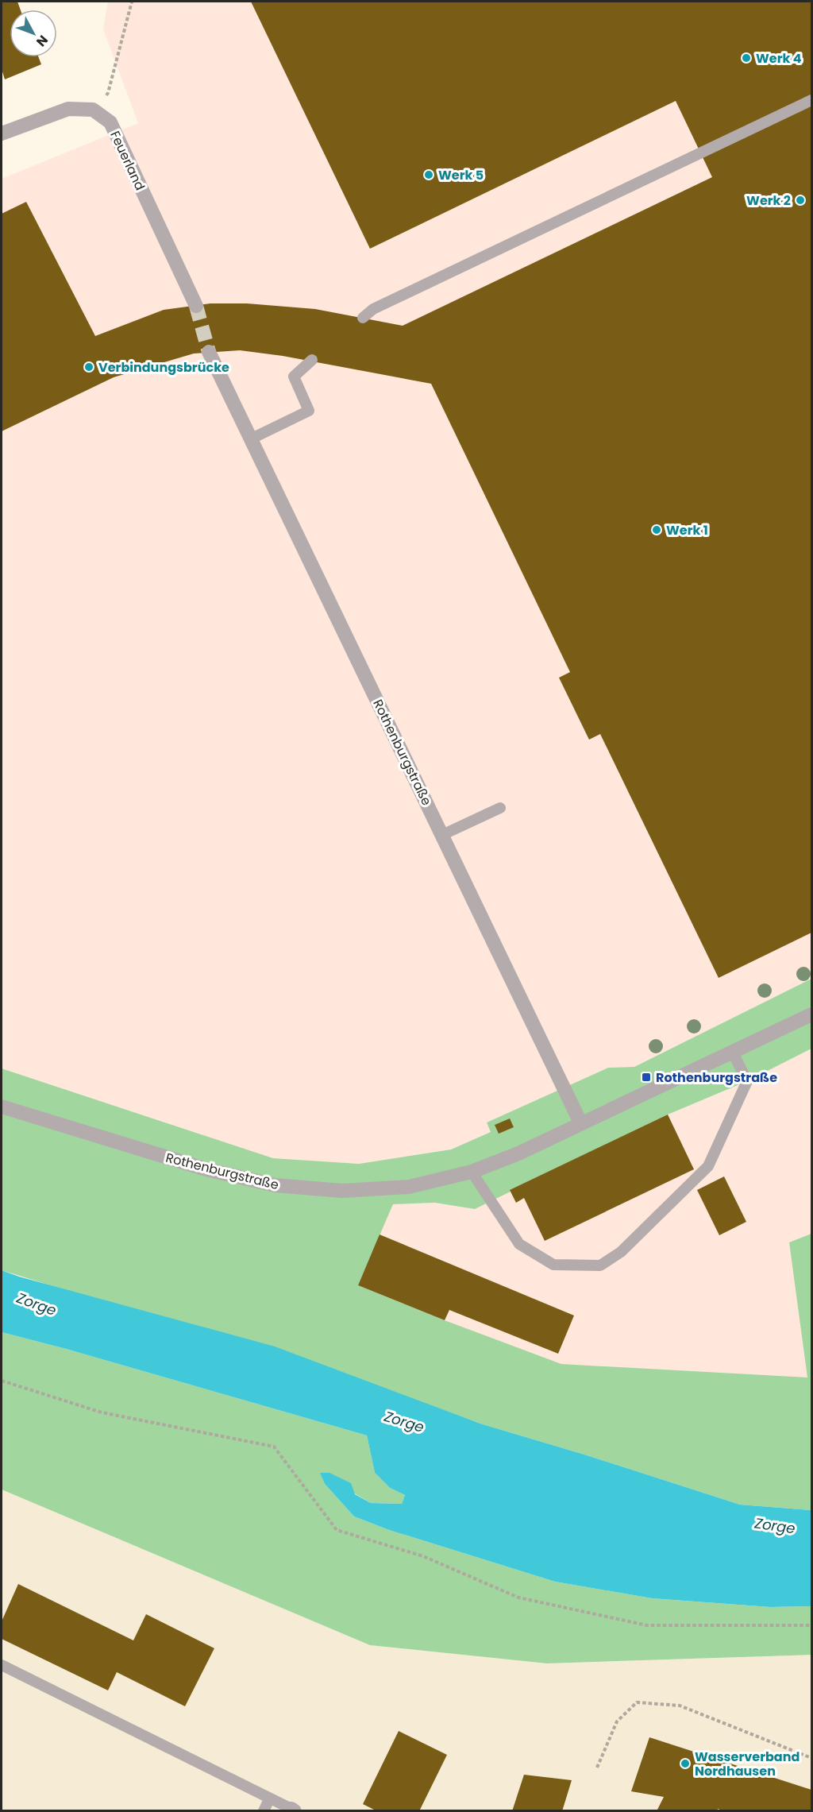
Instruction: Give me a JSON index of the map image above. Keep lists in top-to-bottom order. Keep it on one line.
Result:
{"streets":{"street":["Feuerland","Rothenburgstraße"]},"water":["Zorge"],"places":{"other":["Werk 4","Werk 5","Werk 2","Verbindungsbrücke","Werk 1","Wasserverband Nordhausen"],"transit":["Rothenburgstraße"]},"north":"bottom right"}
